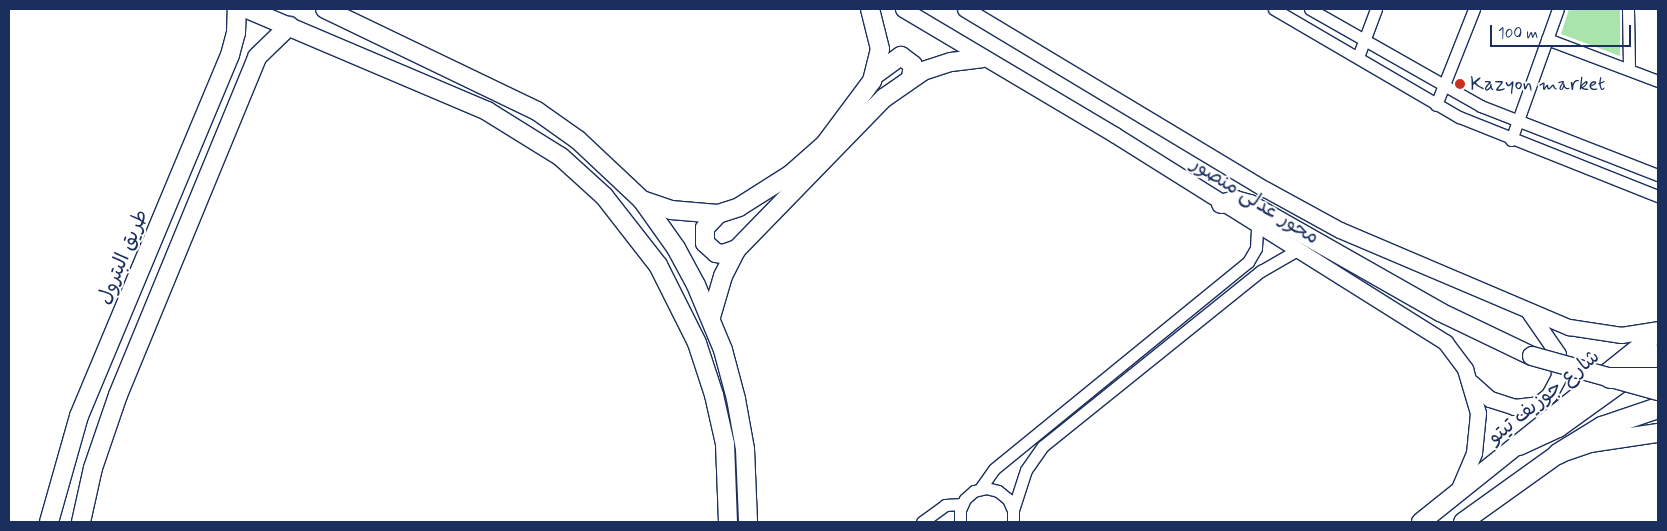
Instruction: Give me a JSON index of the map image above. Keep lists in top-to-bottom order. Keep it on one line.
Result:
{"streets":{"main road":["محور عدلى منصور","طريق البترول","شارع جوزيف تيتو"]},"crossings":[["محور عدلى منصور","شارع جوزيف تيتو"]],"places":["Kazyon market"],"scale_bar":"100 m"}
